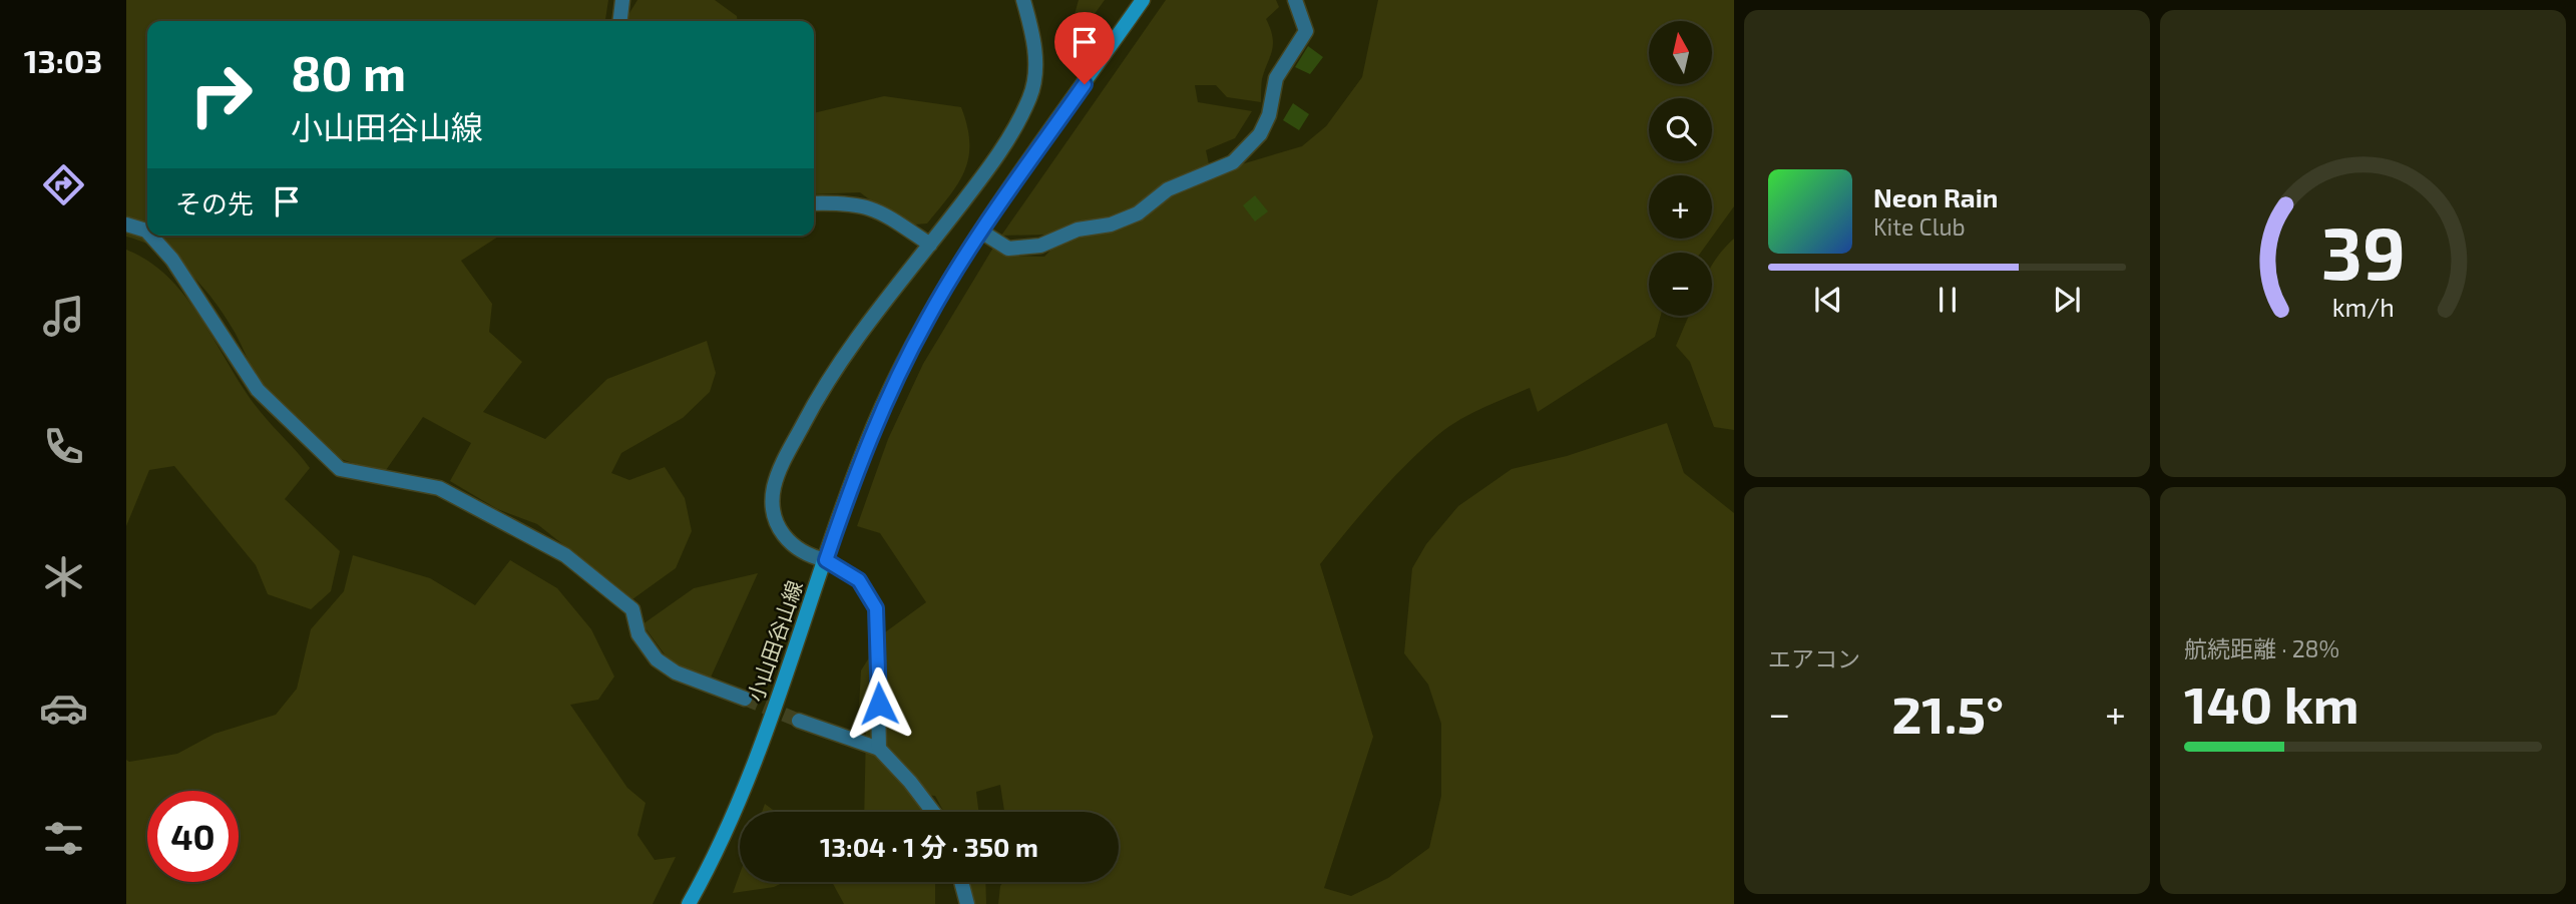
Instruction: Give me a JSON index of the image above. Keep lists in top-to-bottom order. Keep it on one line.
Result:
{"streets":{"main road":["小山田谷山線"]},"north":"top","page":{"tabs":"13:03","map_buttons":["+","−"],"turn":["80 m","小山田谷山線"],"then":"その先","song":["Neon Rain","Kite Club"],"tile":["エアコン",["航続距離 · 28%","140 km"]],"heat":["−","21.5°","+"],"limit":"40","trip":"13:04 · 1 分 · 350 m","gauge":["39","km/h"]}}
